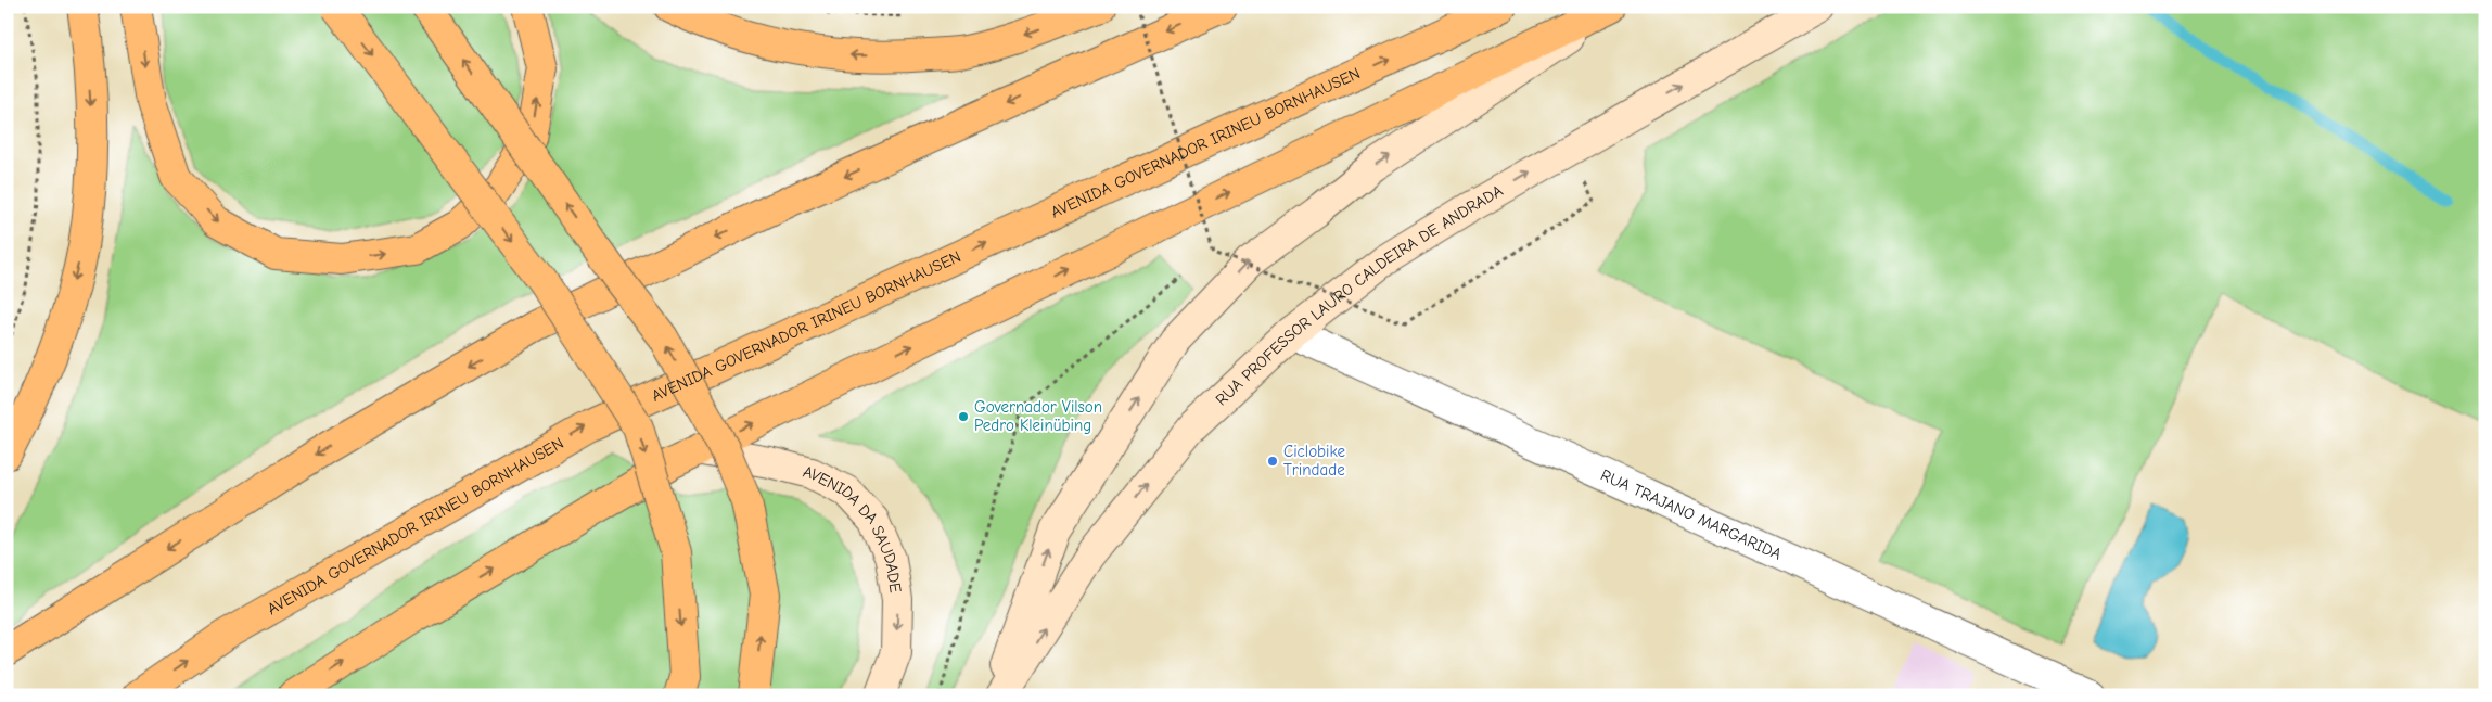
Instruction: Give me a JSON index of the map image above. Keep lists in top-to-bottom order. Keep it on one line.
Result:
{"streets":{"main road":["AVENIDA GOVERNADOR IRINEU BORNHAUSEN","RUA PROFESSOR LAURO CALDEIRA DE ANDRADA","AVENIDA DA SAUDADE"],"street":["RUA TRAJANO MARGARIDA"]},"crossings":[["RUA PROFESSOR LAURO CALDEIRA DE ANDRADA","RUA TRAJANO MARGARIDA"]],"places":["Governador Vilson Pedro Kleinübing","Ciclobike Trindade"]}
